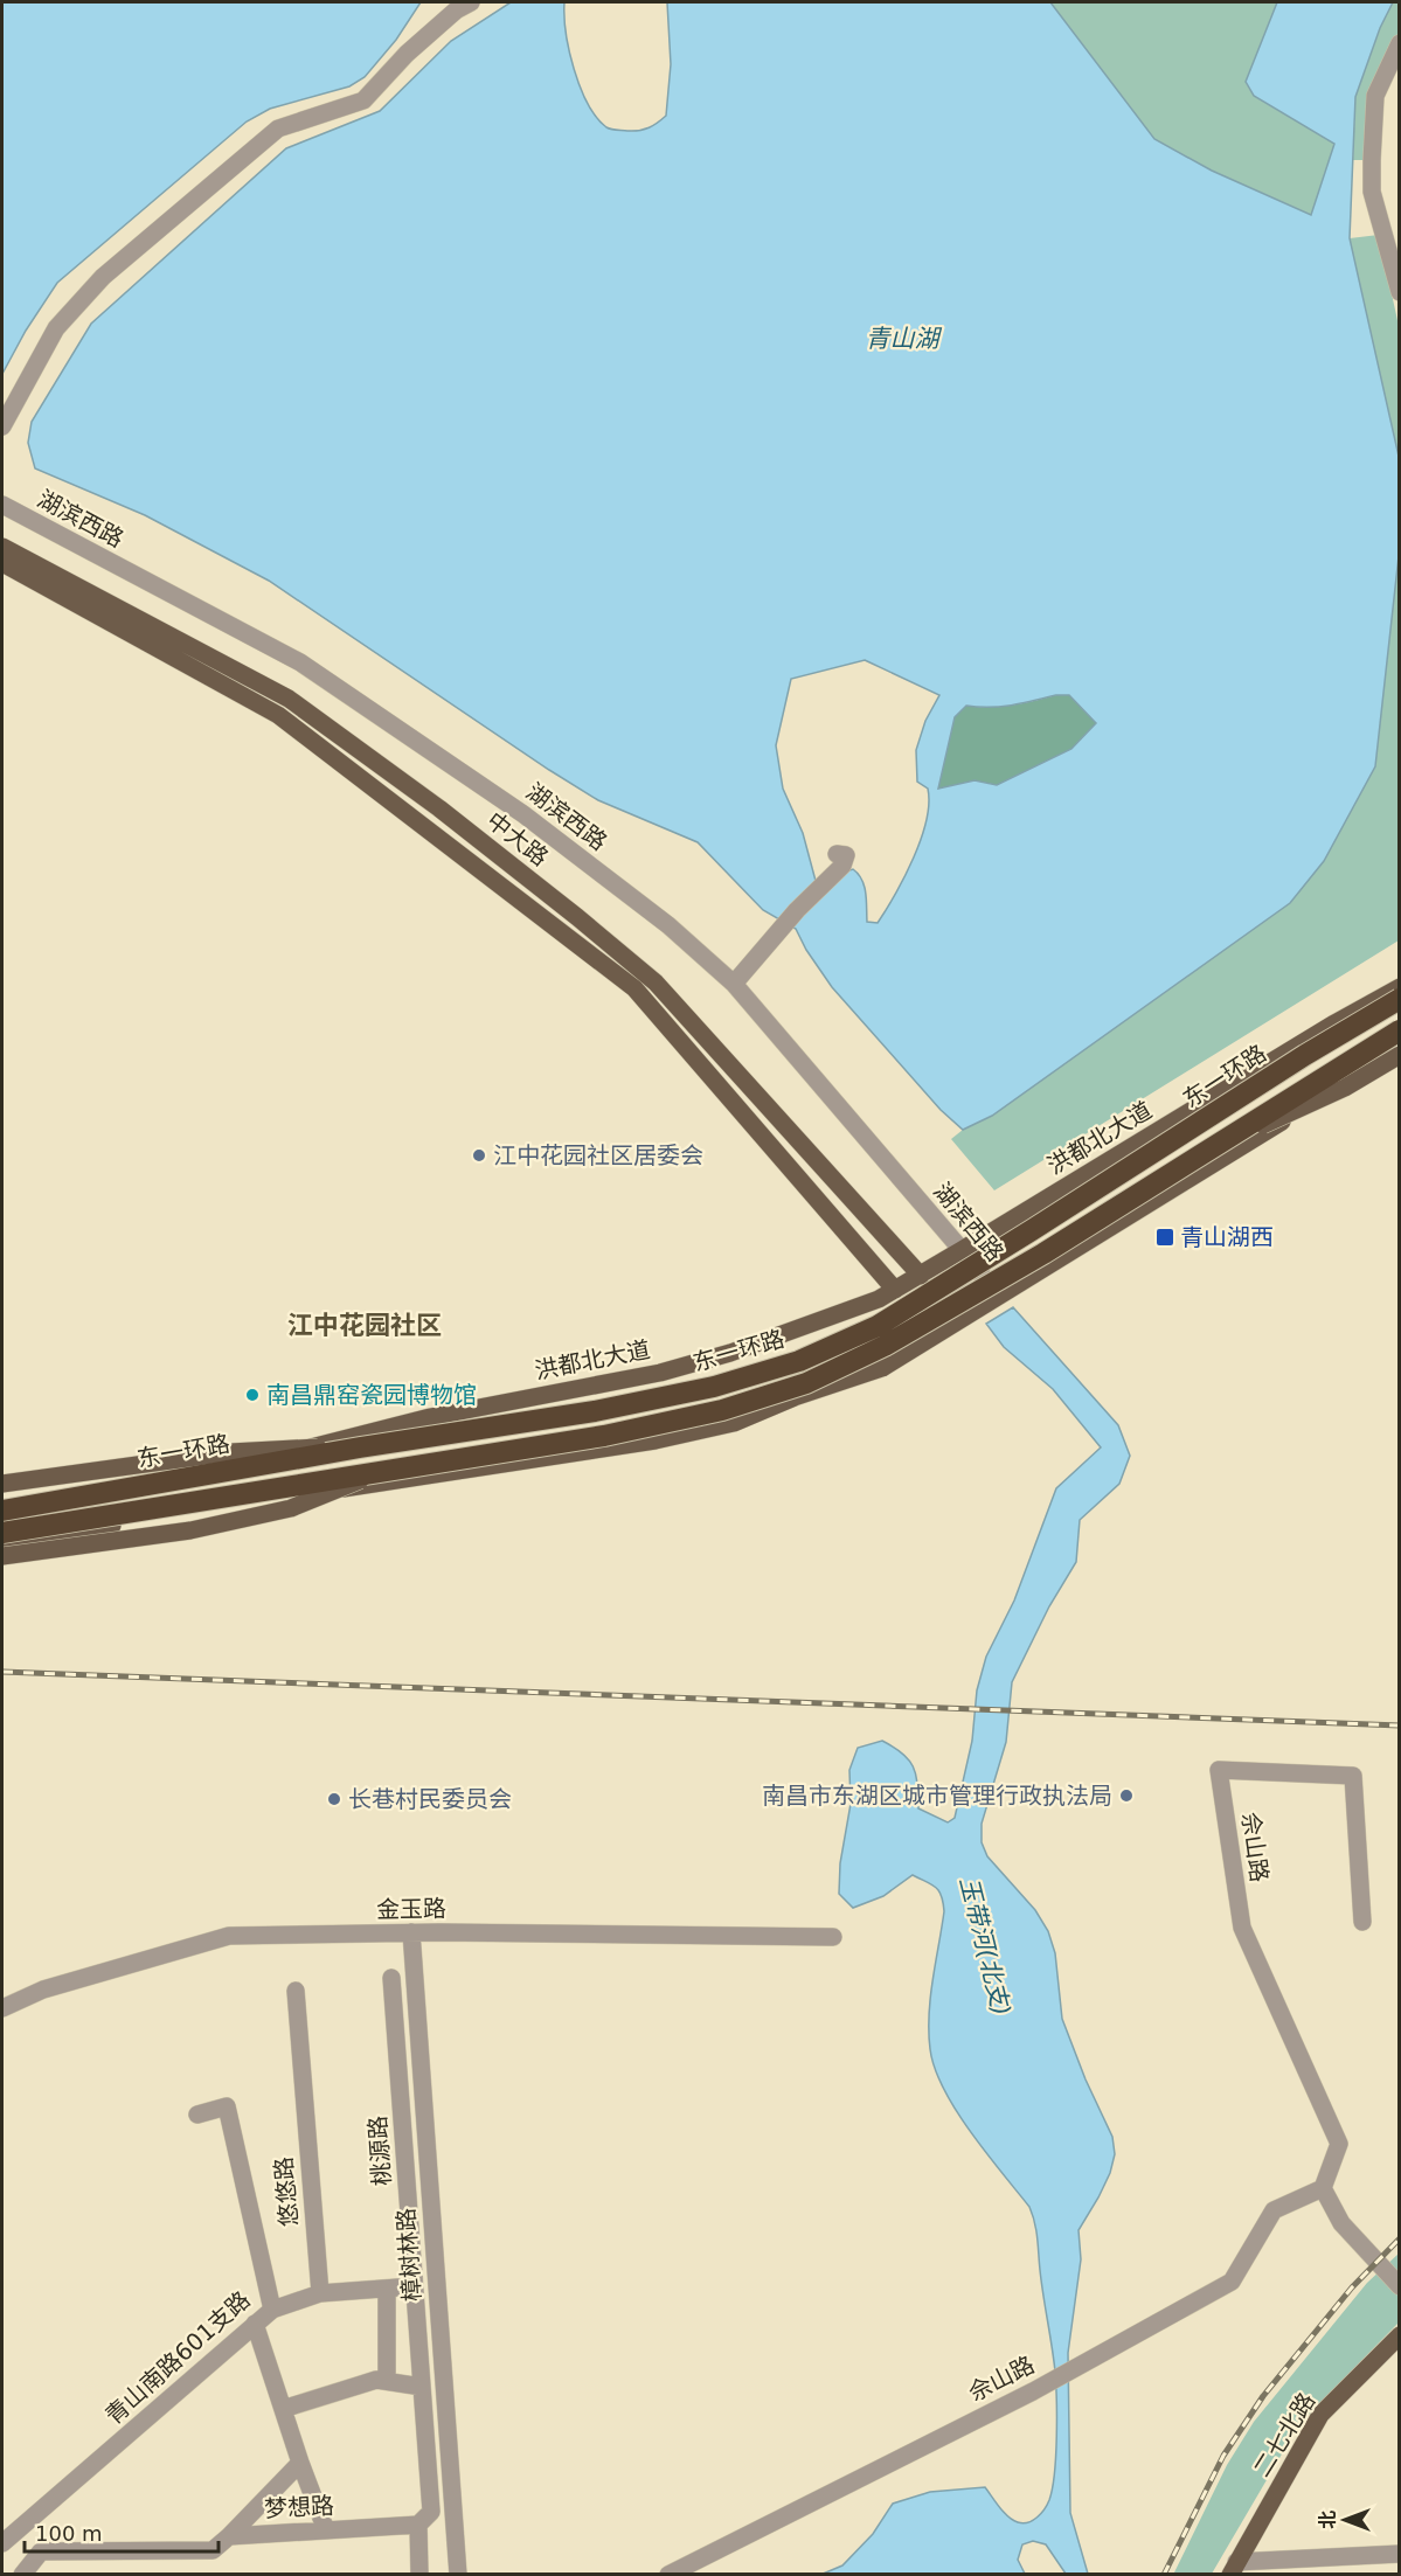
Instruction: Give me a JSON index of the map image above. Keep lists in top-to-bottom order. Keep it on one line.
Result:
{"streets":{"highway":["东一环路"],"main road":["中大路","洪都北大道","二七北路"],"street":["湖滨西路","佘山路","金玉路","桃源路","悠悠路","樟树林路","青山南路601支路","梦想路"]},"crossings":[["湖滨西路","洪都北大道"],["中大路","洪都北大道"],["东一环路","洪都北大道"],["金玉路","樟树林路"],["桃源路","梦想路"],["樟树林路","梦想路"]],"districts":["江中花园社区"],"water":["青山湖","玉带河(北支)"],"places":{"other":["江中花园社区居委会","南昌鼎窑瓷园博物馆","南昌市东湖区城市管理行政执法局","长巷村民委员会"],"transit":["青山湖西"]},"scale_bar":"100 m","north":"left"}
